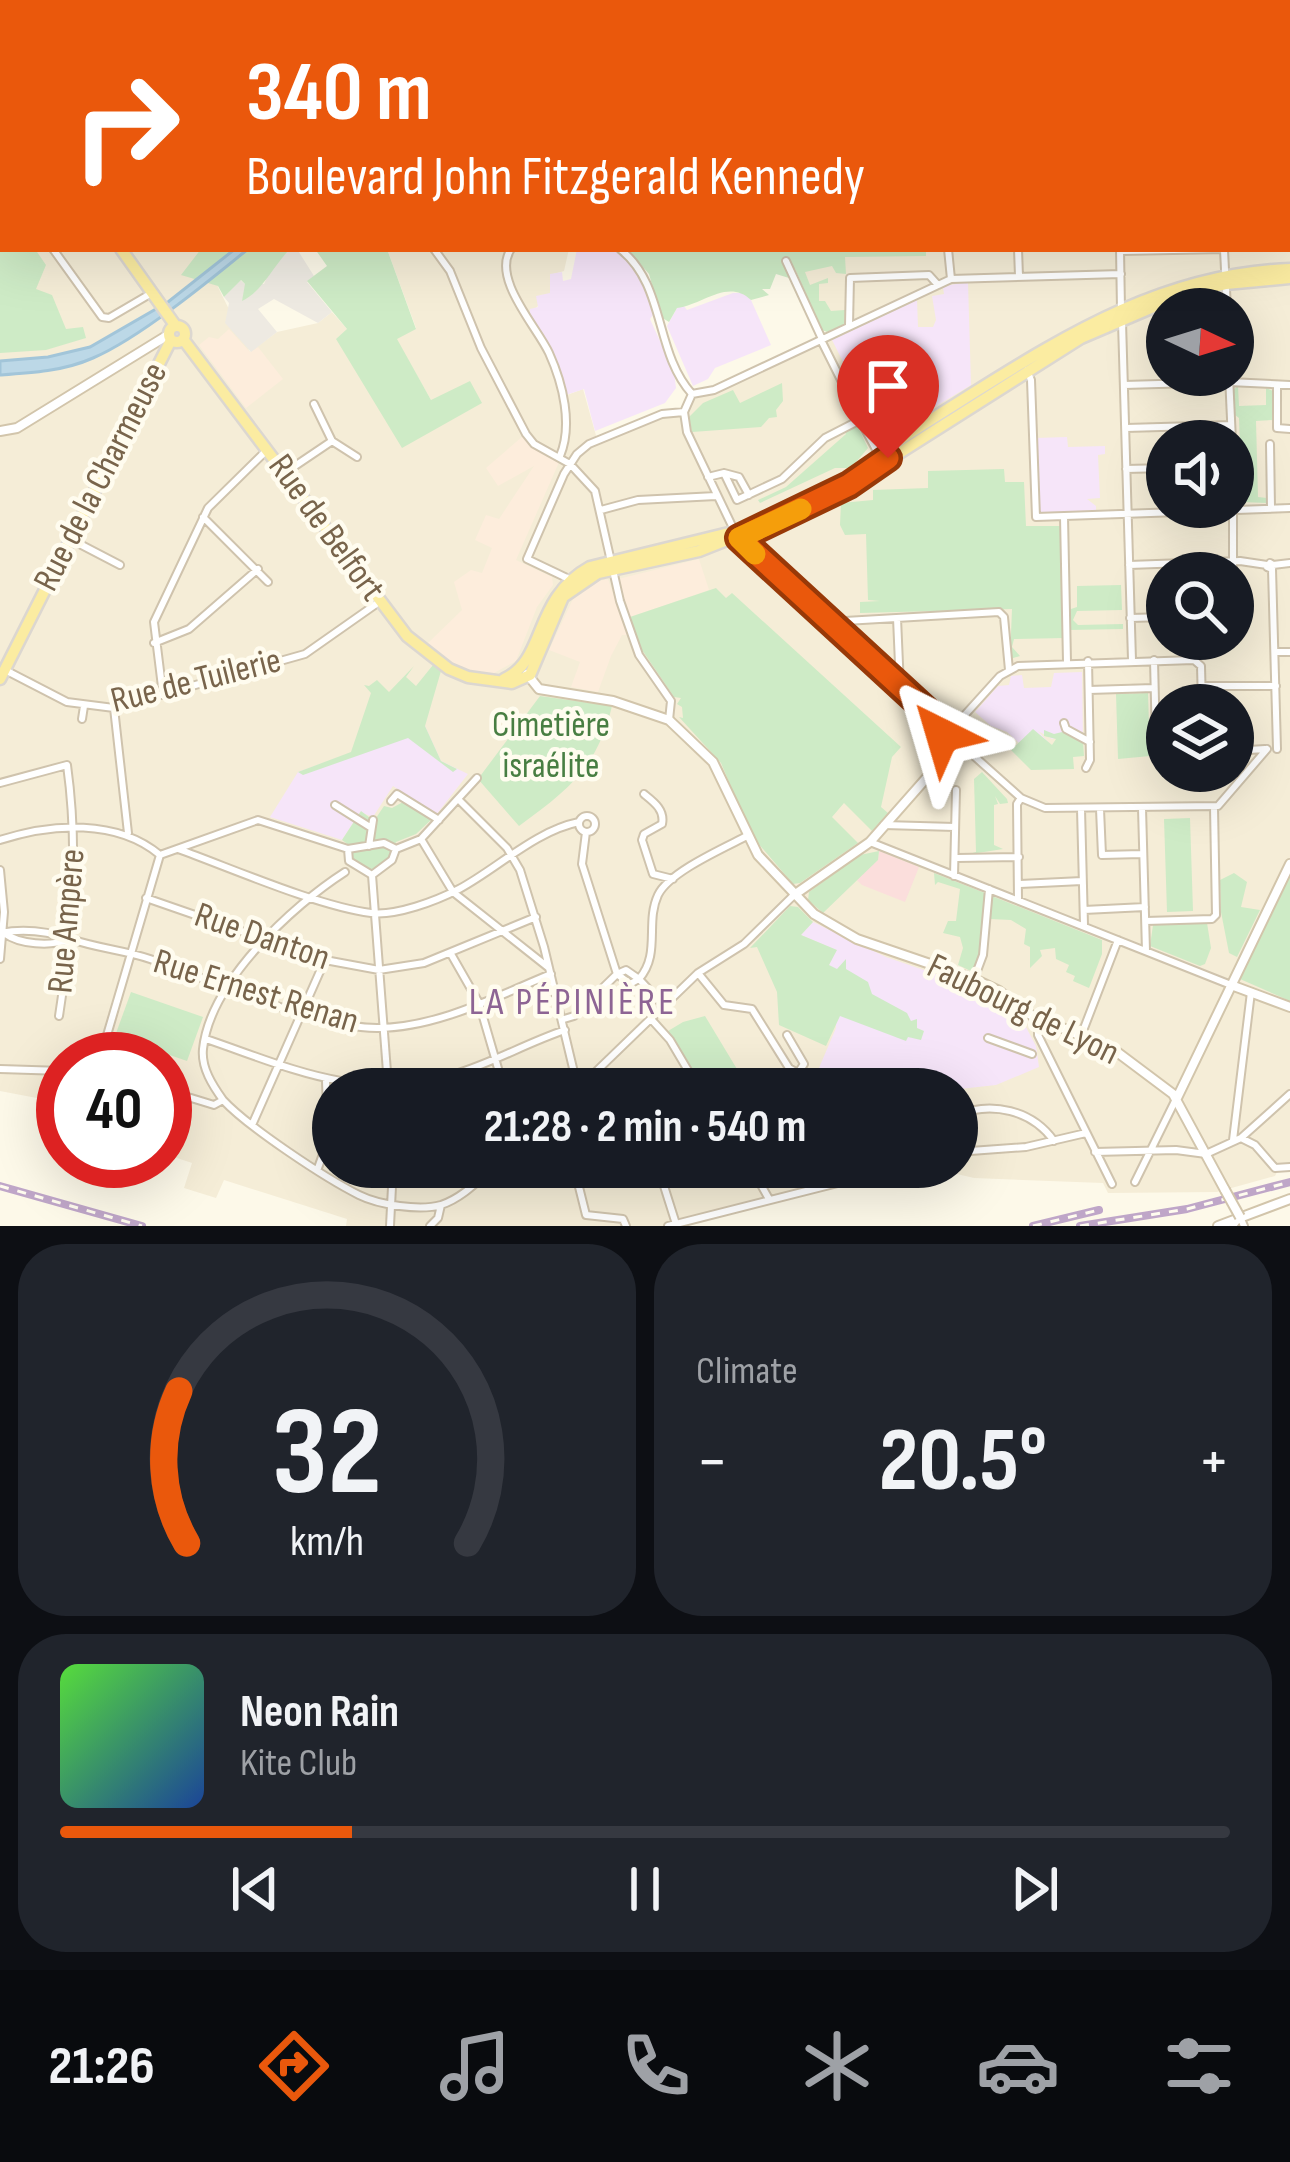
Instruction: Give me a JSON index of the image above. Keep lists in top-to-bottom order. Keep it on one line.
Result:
{"streets":{"main road":["Rue de la Charmeuse","Rue de Belfort"],"street":["Rue de Tuilerie","Rue Ampère","Rue Danton","Rue Ernest Renan","Faubourg de Lyon"]},"crossings":[["Rue de la Charmeuse","Rue de Belfort"],["Rue de la Charmeuse","Rue de Tuilerie"],["Rue de Belfort","Rue de Tuilerie"],["Rue de Belfort","Faubourg de Lyon"],["Rue Ampère","Rue Ernest Renan"]],"districts":["LA PÉPINIÈRE"],"parks":["Cimetière israélite"],"north":"right","page":{"turn":["340 m","Boulevard John Fitzgerald Kennedy"],"limit":"40","trip":"21:28 · 2 min · 540 m","tile":"Climate","heat":["−","20.5°","+"],"song":["Neon Rain","Kite Club"],"tabs":"21:26","gauge":["32","km/h"]}}
